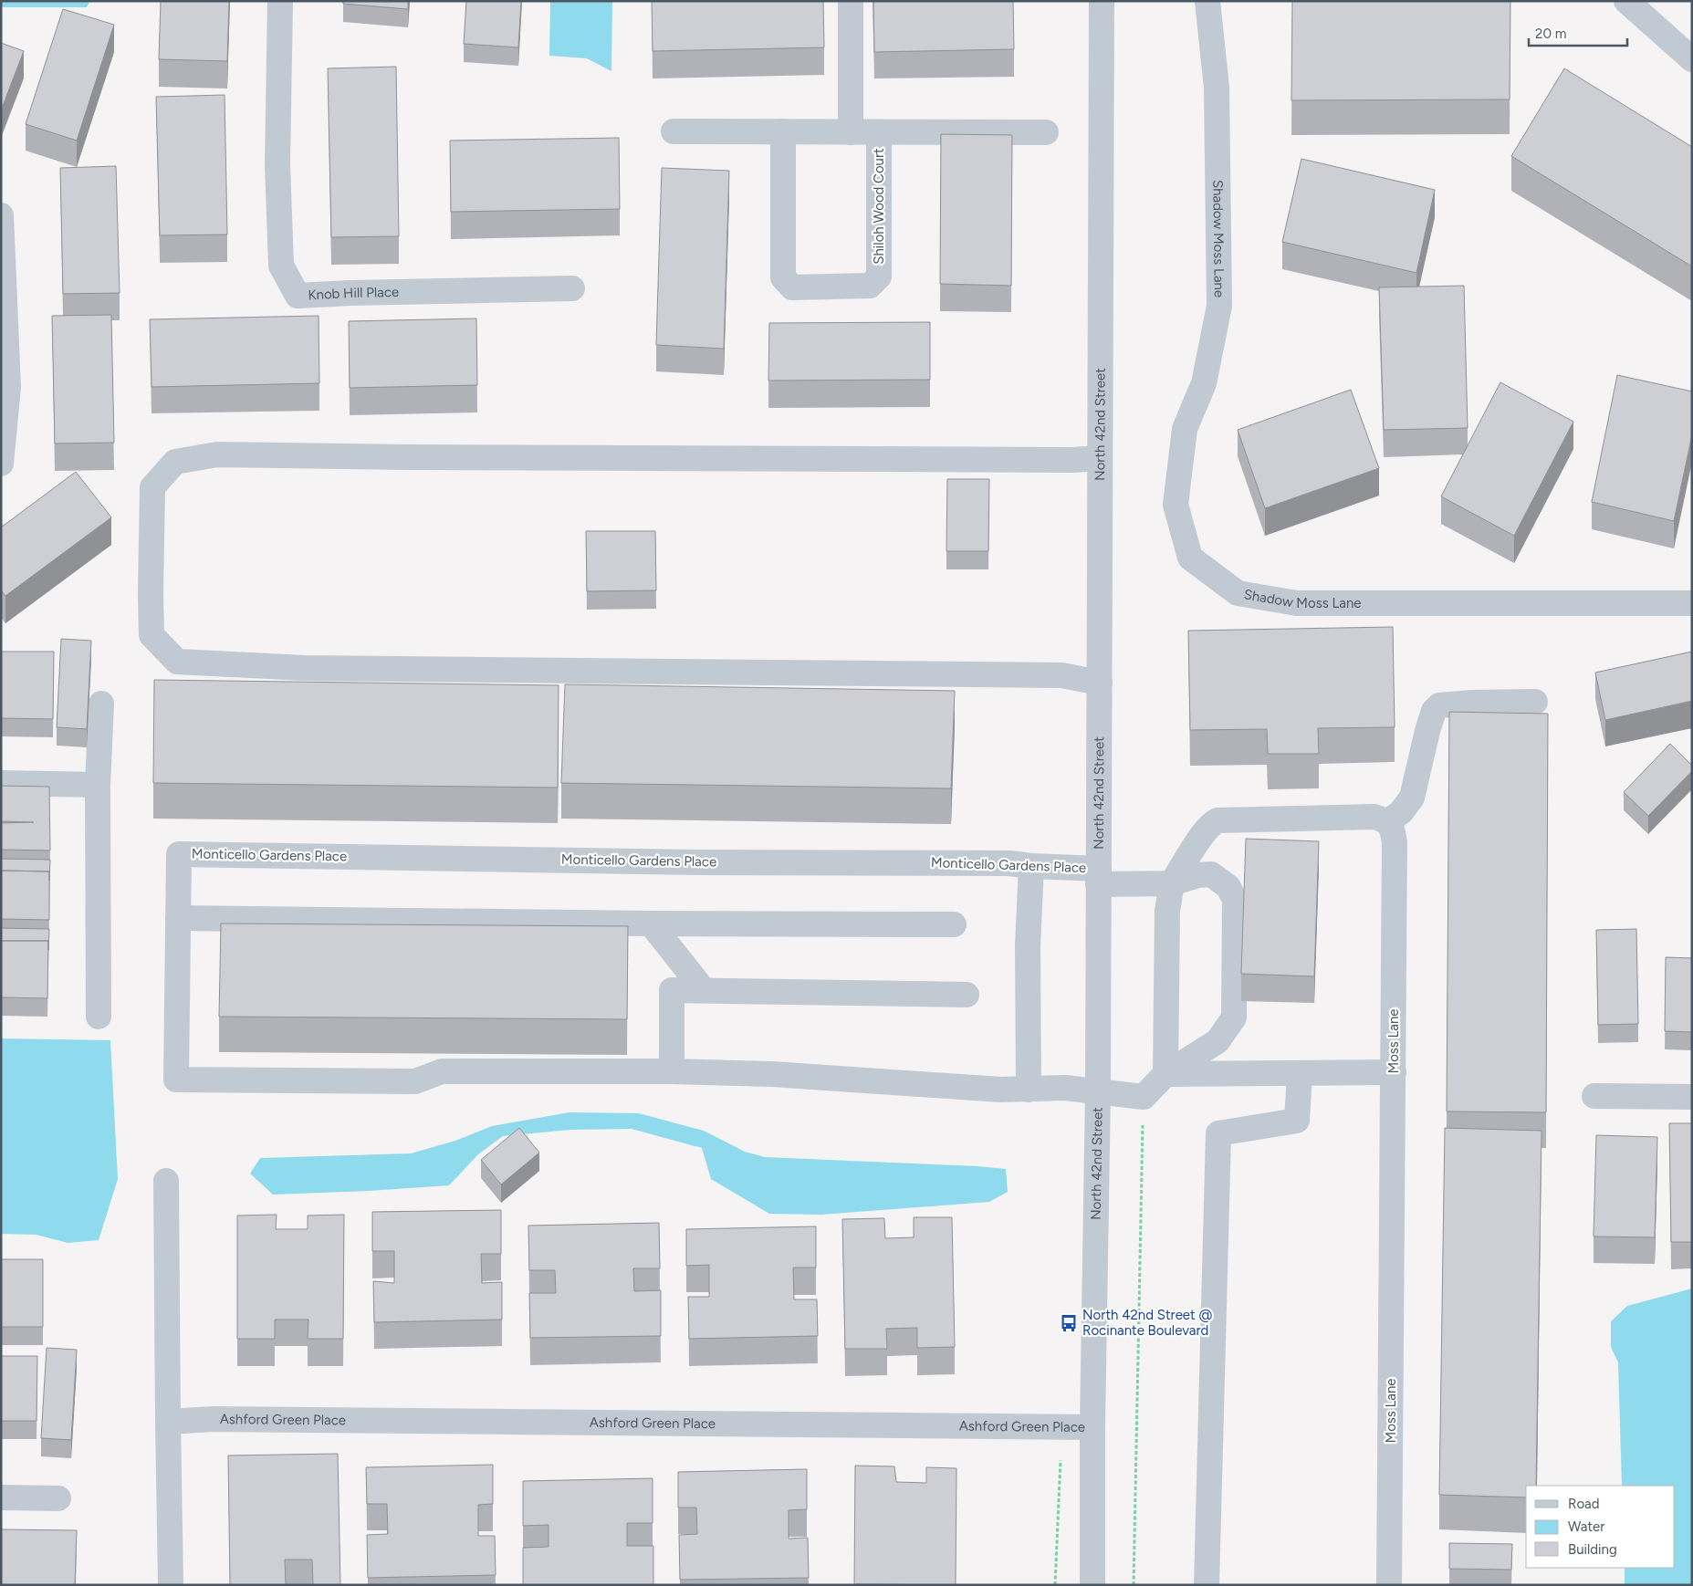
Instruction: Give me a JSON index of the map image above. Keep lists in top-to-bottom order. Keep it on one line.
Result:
{"streets":{"street":["Shiloh Wood Court","Shadow Moss Lane","Knob Hill Place","North 42nd Street","Monticello Gardens Place","Moss Lane","Ashford Green Place"]},"crossings":[["North 42nd Street","Monticello Gardens Place"],["North 42nd Street","Ashford Green Place"]],"places":{"bus stop":["North 42nd Street @ Rocinante Boulevard"]},"legend":["Road","Water","Building"],"scale_bar":"20 m"}
